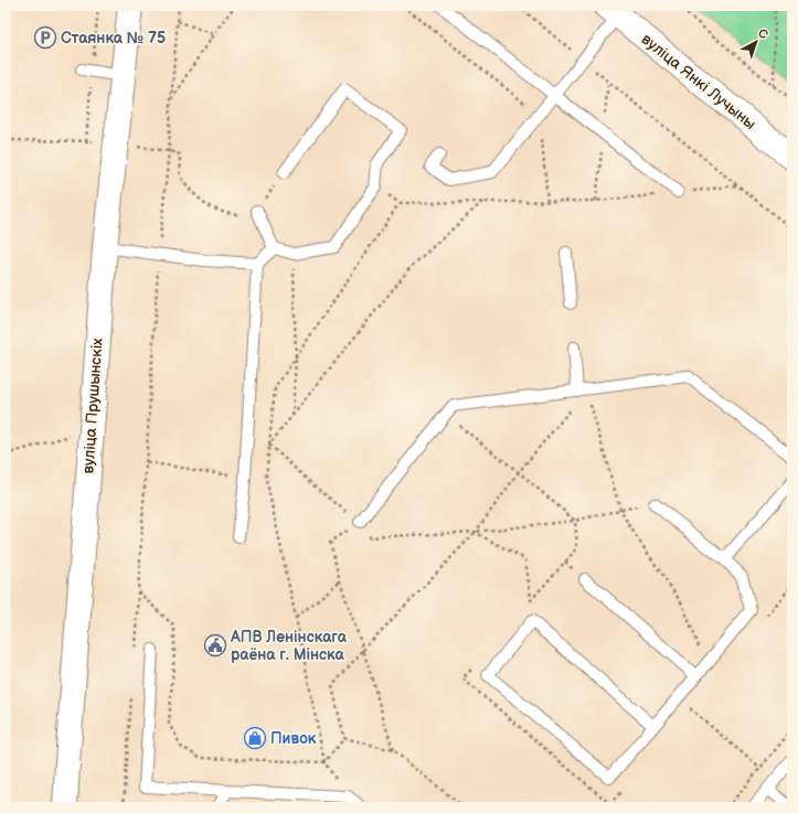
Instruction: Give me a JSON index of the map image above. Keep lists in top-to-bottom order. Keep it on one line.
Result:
{"streets":{"street":["вуліца Янкі Лучыны","вуліца Прушынскіх"]},"places":{"parking":["Стаянка № 75"],"public building":["АПВ Ленінскага раёна г. Мінска"],"shop":["Пивок"]},"north":"top right"}
